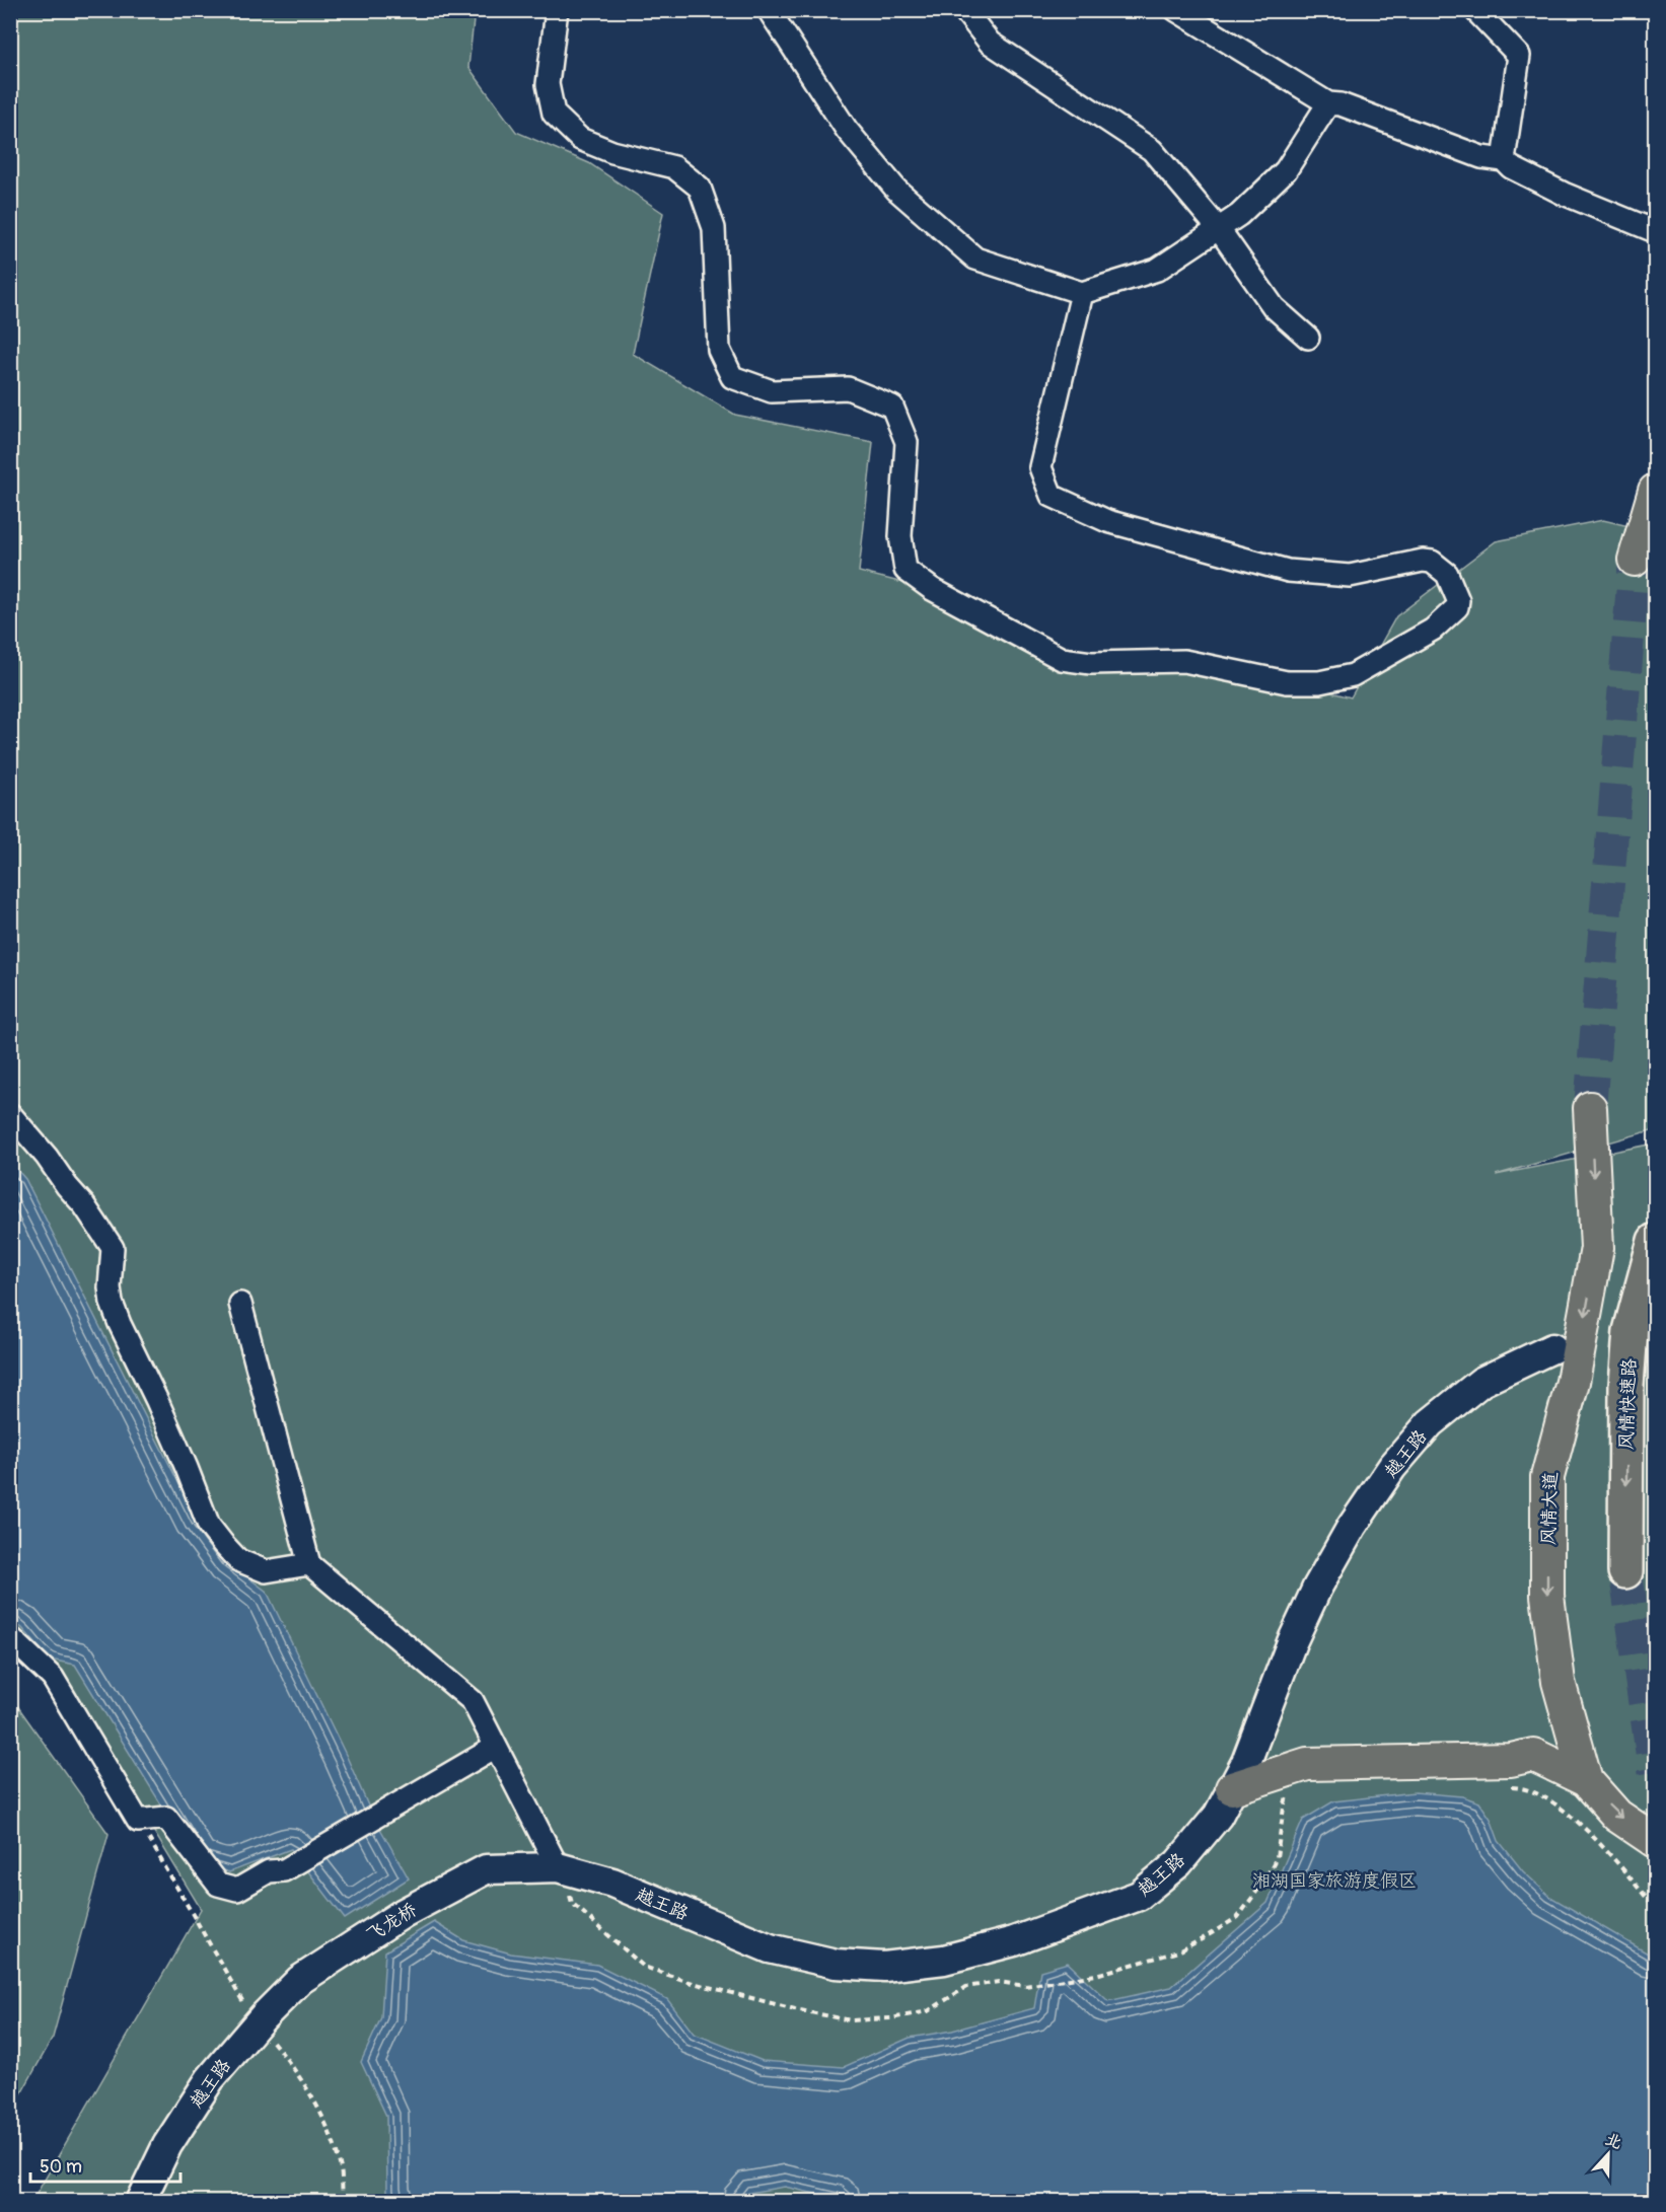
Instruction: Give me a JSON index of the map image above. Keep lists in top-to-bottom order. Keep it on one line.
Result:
{"streets":{"highway":["风情快速路"],"main road":["越王路","风情大道","飞龙桥"]},"crossings":[["越王路","飞龙桥"]],"one_way":["风情快速路","风情大道"],"parks":["湘湖国家旅游度假区"],"scale_bar":"50 m","north":"top"}
